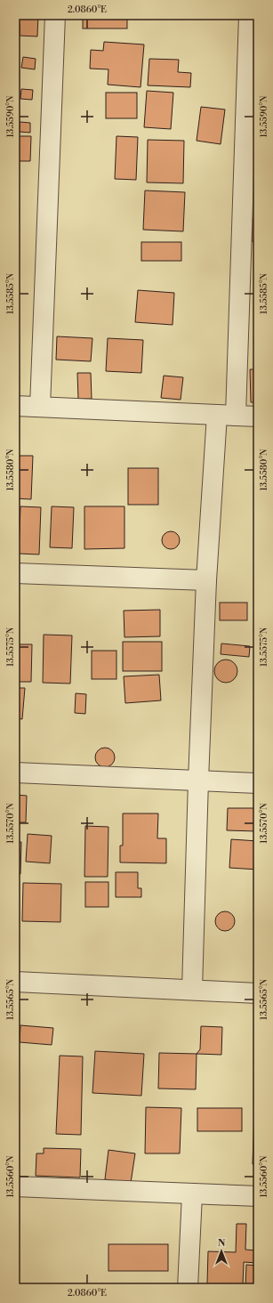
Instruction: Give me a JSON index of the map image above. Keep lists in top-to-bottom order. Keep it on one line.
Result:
{"north":"top","coordinates":["2.0860°E","13.5590°N","13.5585°N","13.5580°N","13.5575°N","13.5570°N","13.5565°N","13.5560°N"]}
